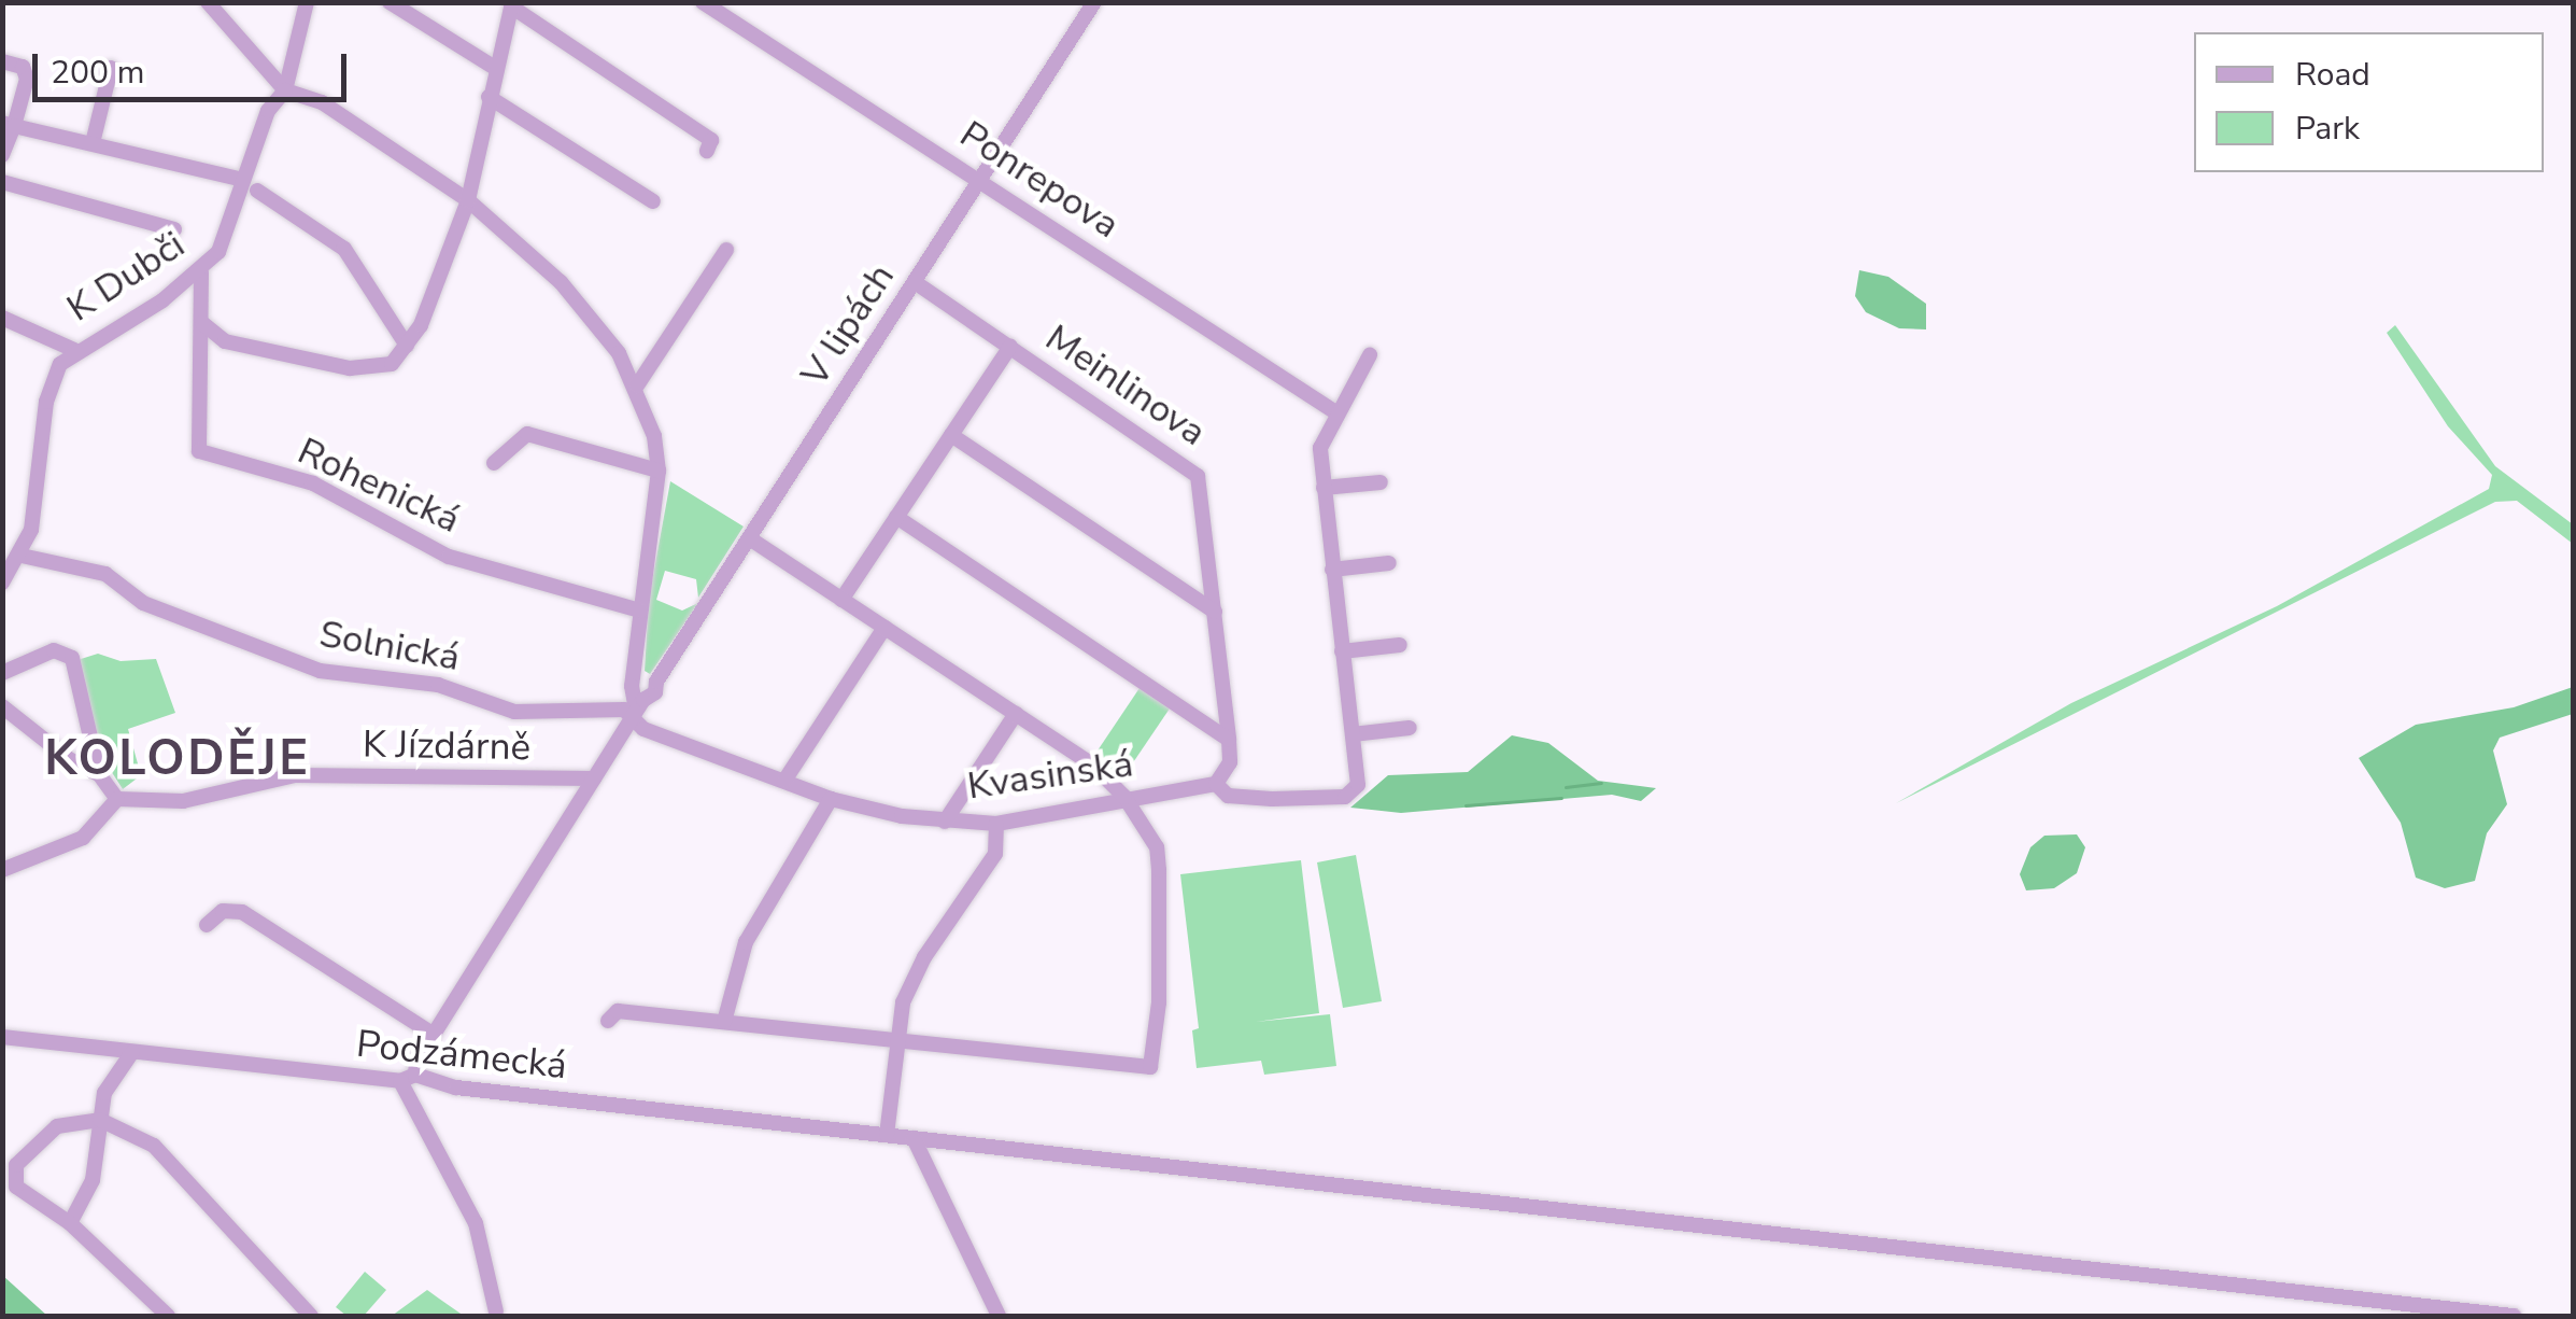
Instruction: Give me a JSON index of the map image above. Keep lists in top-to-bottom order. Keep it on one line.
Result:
{"streets":{"street":["Ponrepova","K Dubči","V lipách","Meinlinova","Rohenická","Solnická","K Jízdárně","Kvasinská","Podzámecká"]},"crossings":[["Ponrepova","V lipách"],["K Dubči","Rohenická"],["K Dubči","Solnická"],["V lipách","Meinlinova"],["V lipách","Solnická"],["V lipách","Kvasinská"],["Meinlinova","Kvasinská"],["Solnická","Kvasinská"]],"districts":["KOLODĚJE"],"legend":["Road","Park"],"scale_bar":"200 m"}
